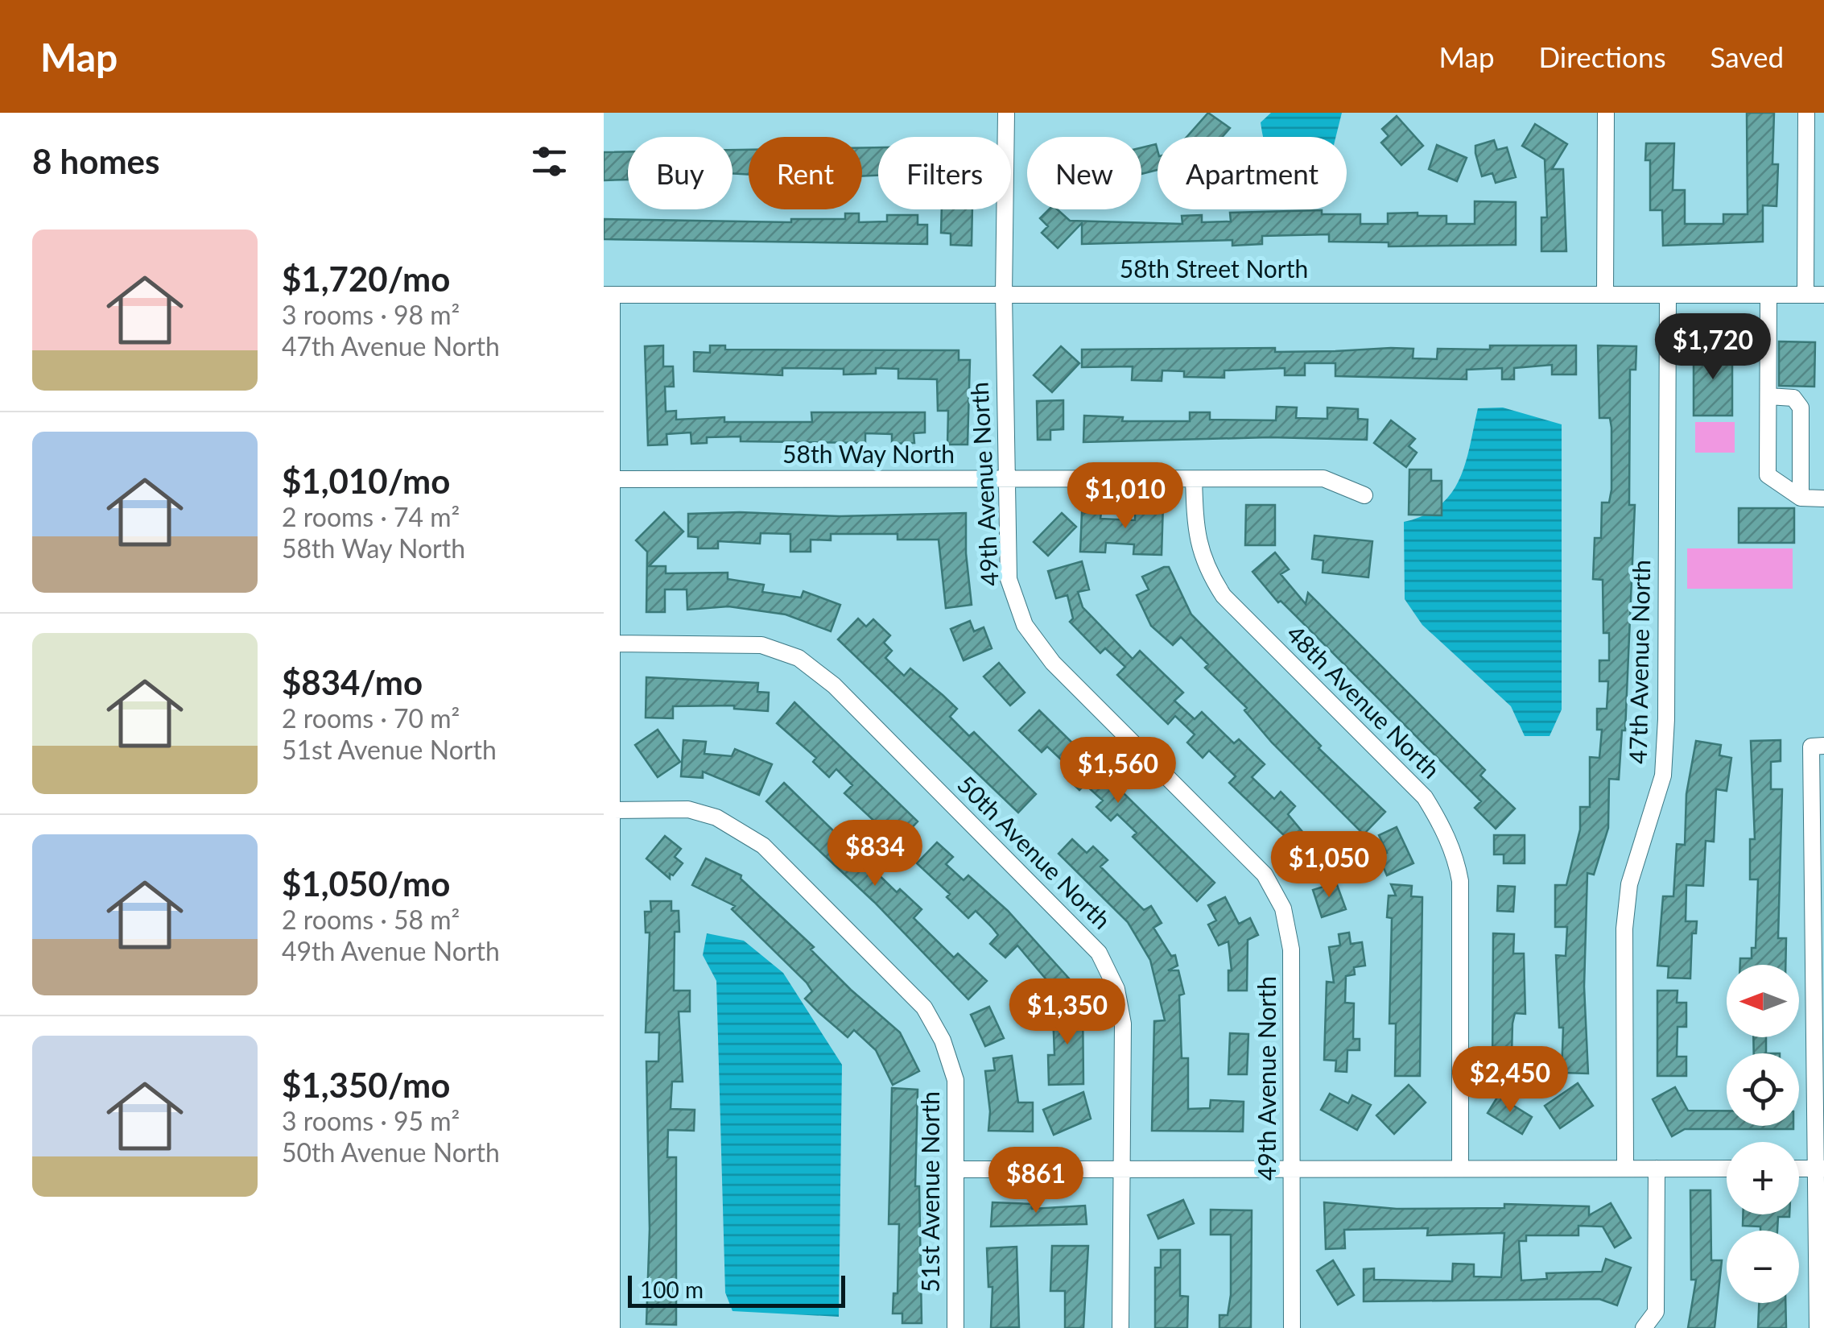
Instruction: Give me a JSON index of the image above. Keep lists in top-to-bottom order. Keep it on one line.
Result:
{"streets":{"street":["58th Street North","58th Way North","49th Avenue North","47th Avenue North","48th Avenue North","50th Avenue North","51st Avenue North"]},"crossings":[["58th Street North","49th Avenue North"],["58th Street North","47th Avenue North"],["58th Way North","49th Avenue North"],["58th Way North","48th Avenue North"]],"scale_bar":"100 m","north":"left","page":{"header":"Map","nav":["Map","Directions","Saved"],"heading":"8 homes","chip":["Buy","Rent","Filters","New","Apartment"],"list":[{"name":"$1,720/mo","note":"3 rooms · 98 m² · 47th Avenue North"},{"name":"$1,010/mo","note":"2 rooms · 74 m² · 58th Way North"},{"name":"$834/mo","note":"2 rooms · 70 m² · 51st Avenue North"},{"name":"$1,050/mo","note":"2 rooms · 58 m² · 49th Avenue North"},{"name":"$1,350/mo","note":"3 rooms · 95 m² · 50th Avenue North"}],"price":["$1,720","$1,010","$1,560","$834","$1,050","$1,350","$2,450","$861"],"map_buttons":["+","−"],"scale":"100 m"}}
